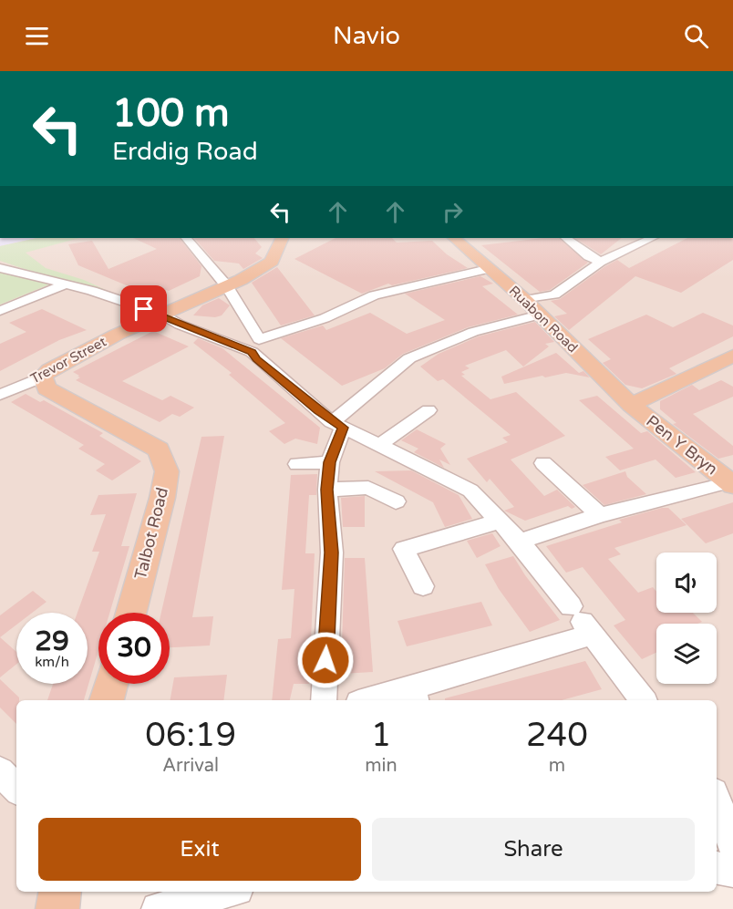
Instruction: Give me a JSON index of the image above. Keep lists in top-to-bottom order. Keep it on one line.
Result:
{"streets":{"main road":["Ruabon Road","Trevor Street","Pen Y Bryn","Talbot Road"]},"crossings":[["Ruabon Road","Pen Y Bryn"],["Trevor Street","Talbot Road"]],"page":{"header":"Navio","turn":["100 m","Erddig Road"],"speed":"29 km/h","limit":"30","eta":["06:19","Arrival","1","min","240","m"],"buttons":["Exit","Share"]}}
